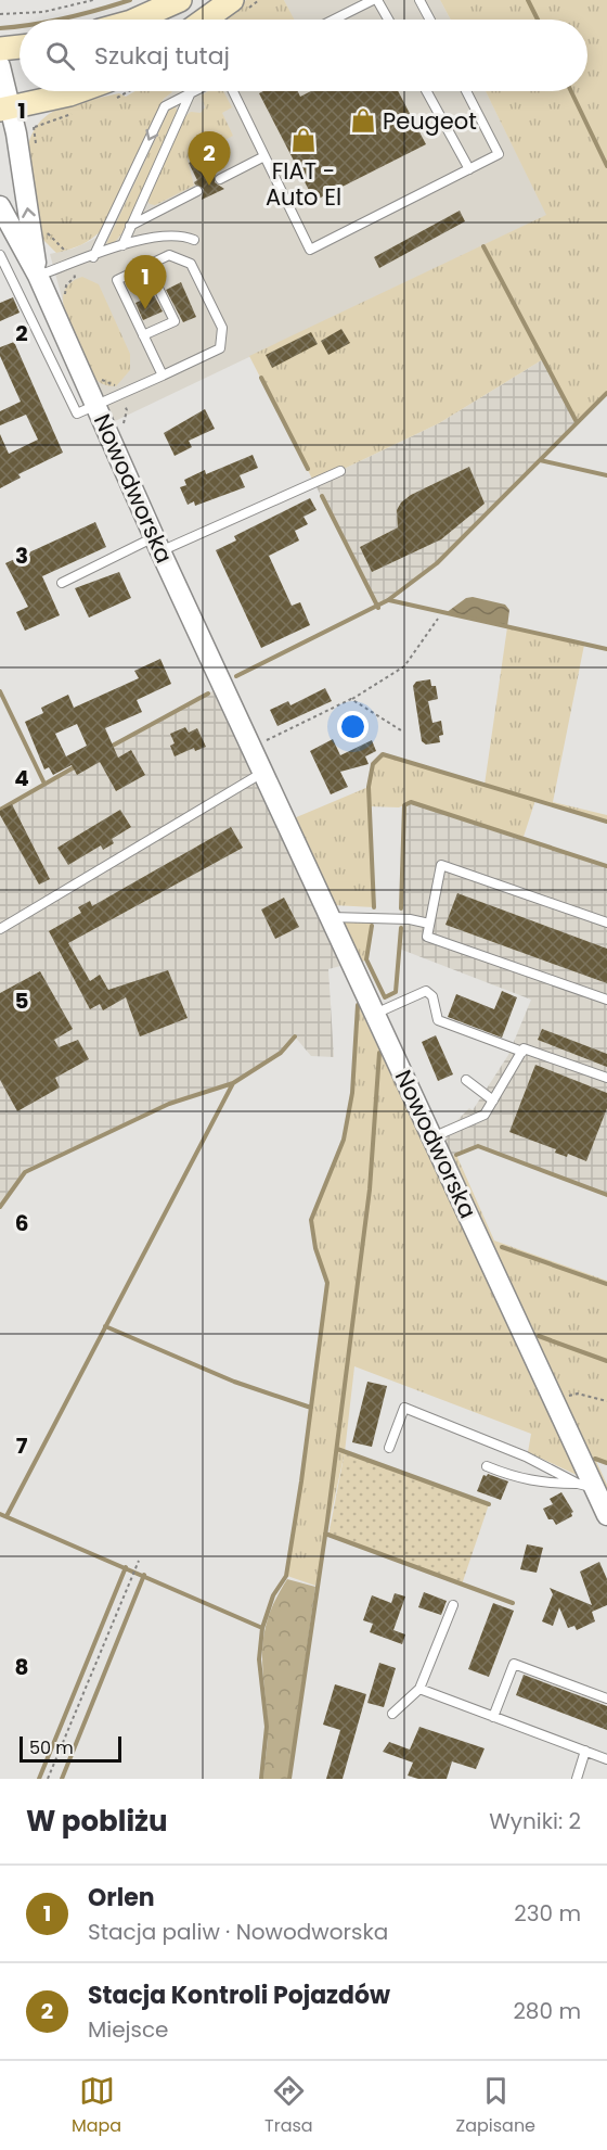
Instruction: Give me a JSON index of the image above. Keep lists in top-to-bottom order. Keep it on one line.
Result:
{"streets":{"street":["Nowodworska"]},"places":{"shop":["Peugeot","FIAT - Auto El"]},"scale_bar":"50 m","page":{"search":"Szukaj tutaj","pins":["2","1"],"scale":"50 m","heading":["W pobliżu","Wyniki: 2"],"list":[{"mark":"1","name":"Orlen","note":"Stacja paliw · Nowodworska","value":"230 m"},{"mark":"2","name":"Stacja Kontroli Pojazdów","note":"Miejsce","value":"280 m"}],"nav":["Mapa","Trasa","Zapisane"]},"grid":{"rows":["1","2","3","4","5","6","7","8"]}}
